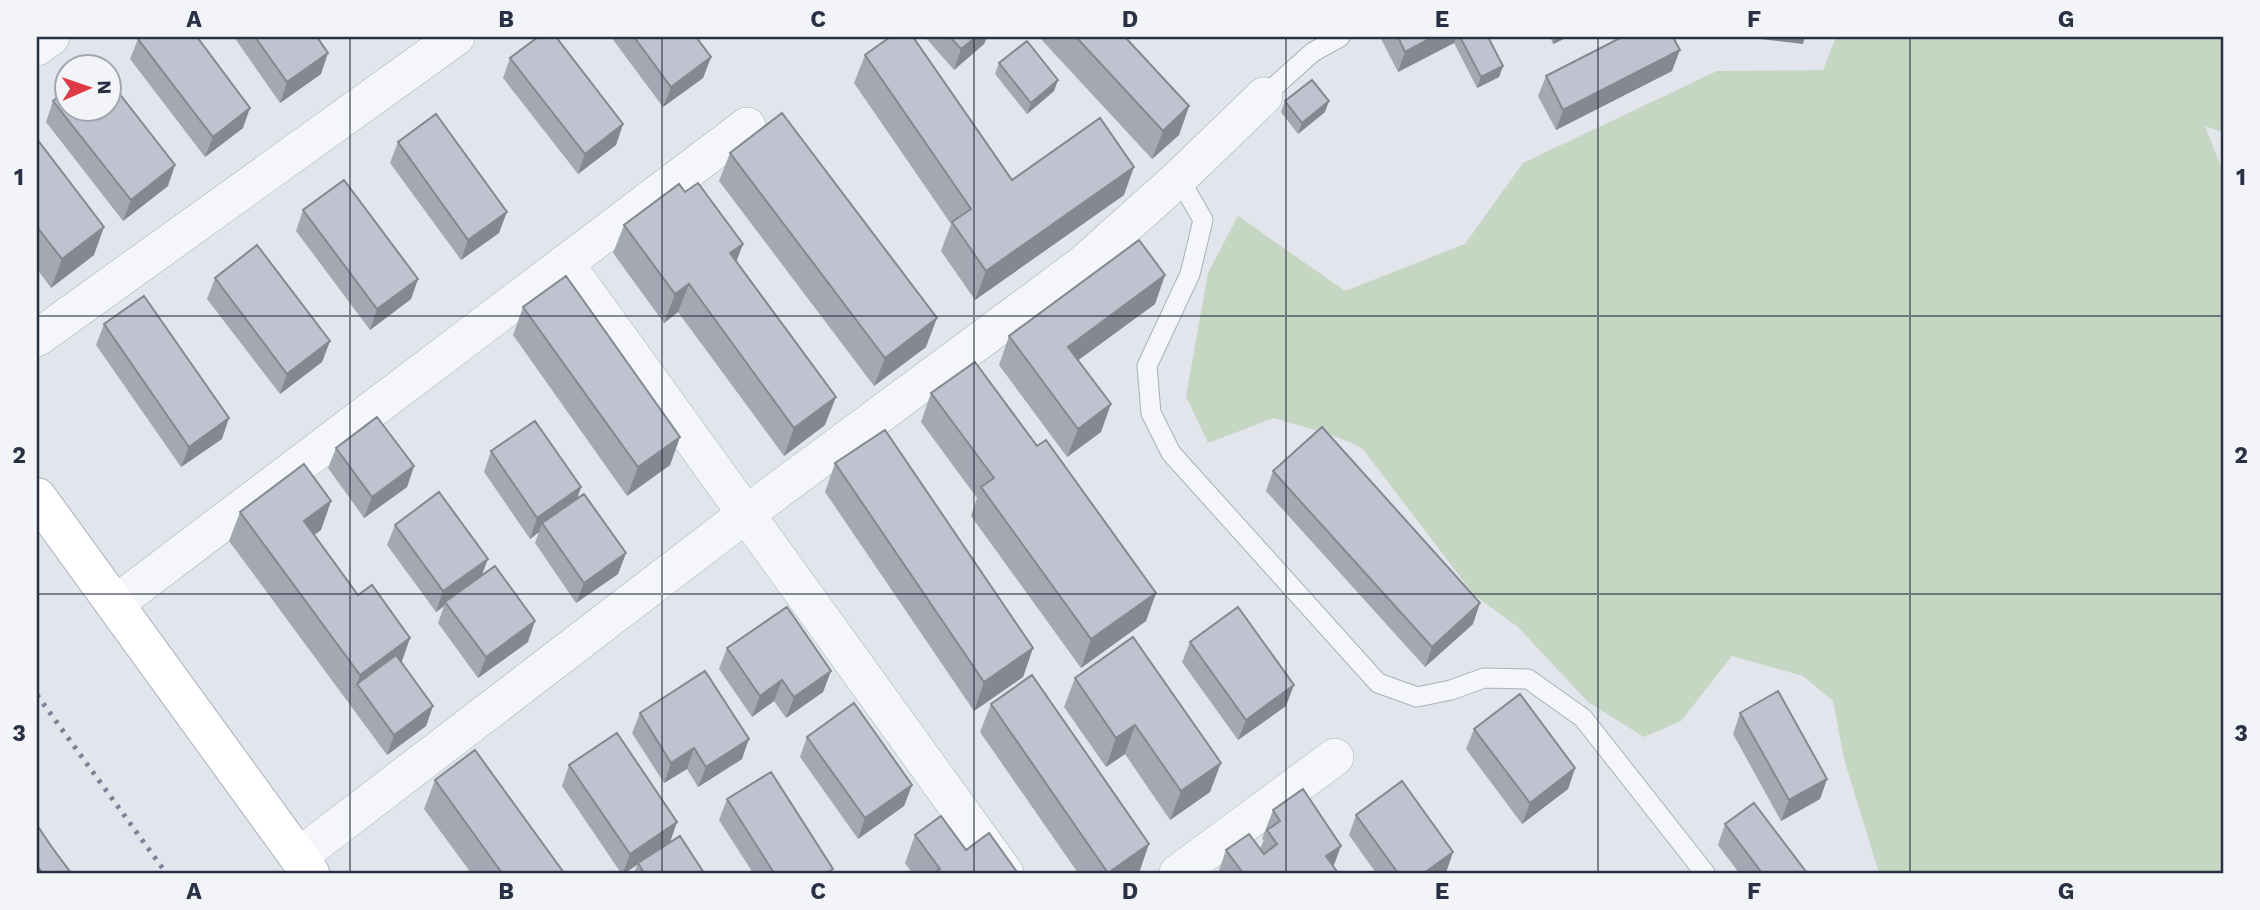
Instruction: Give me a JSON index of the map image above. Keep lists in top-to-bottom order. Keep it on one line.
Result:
{"north":"right","grid":{"columns":["A","B","C","D","E","F","G"],"rows":["1","2","3"]}}
